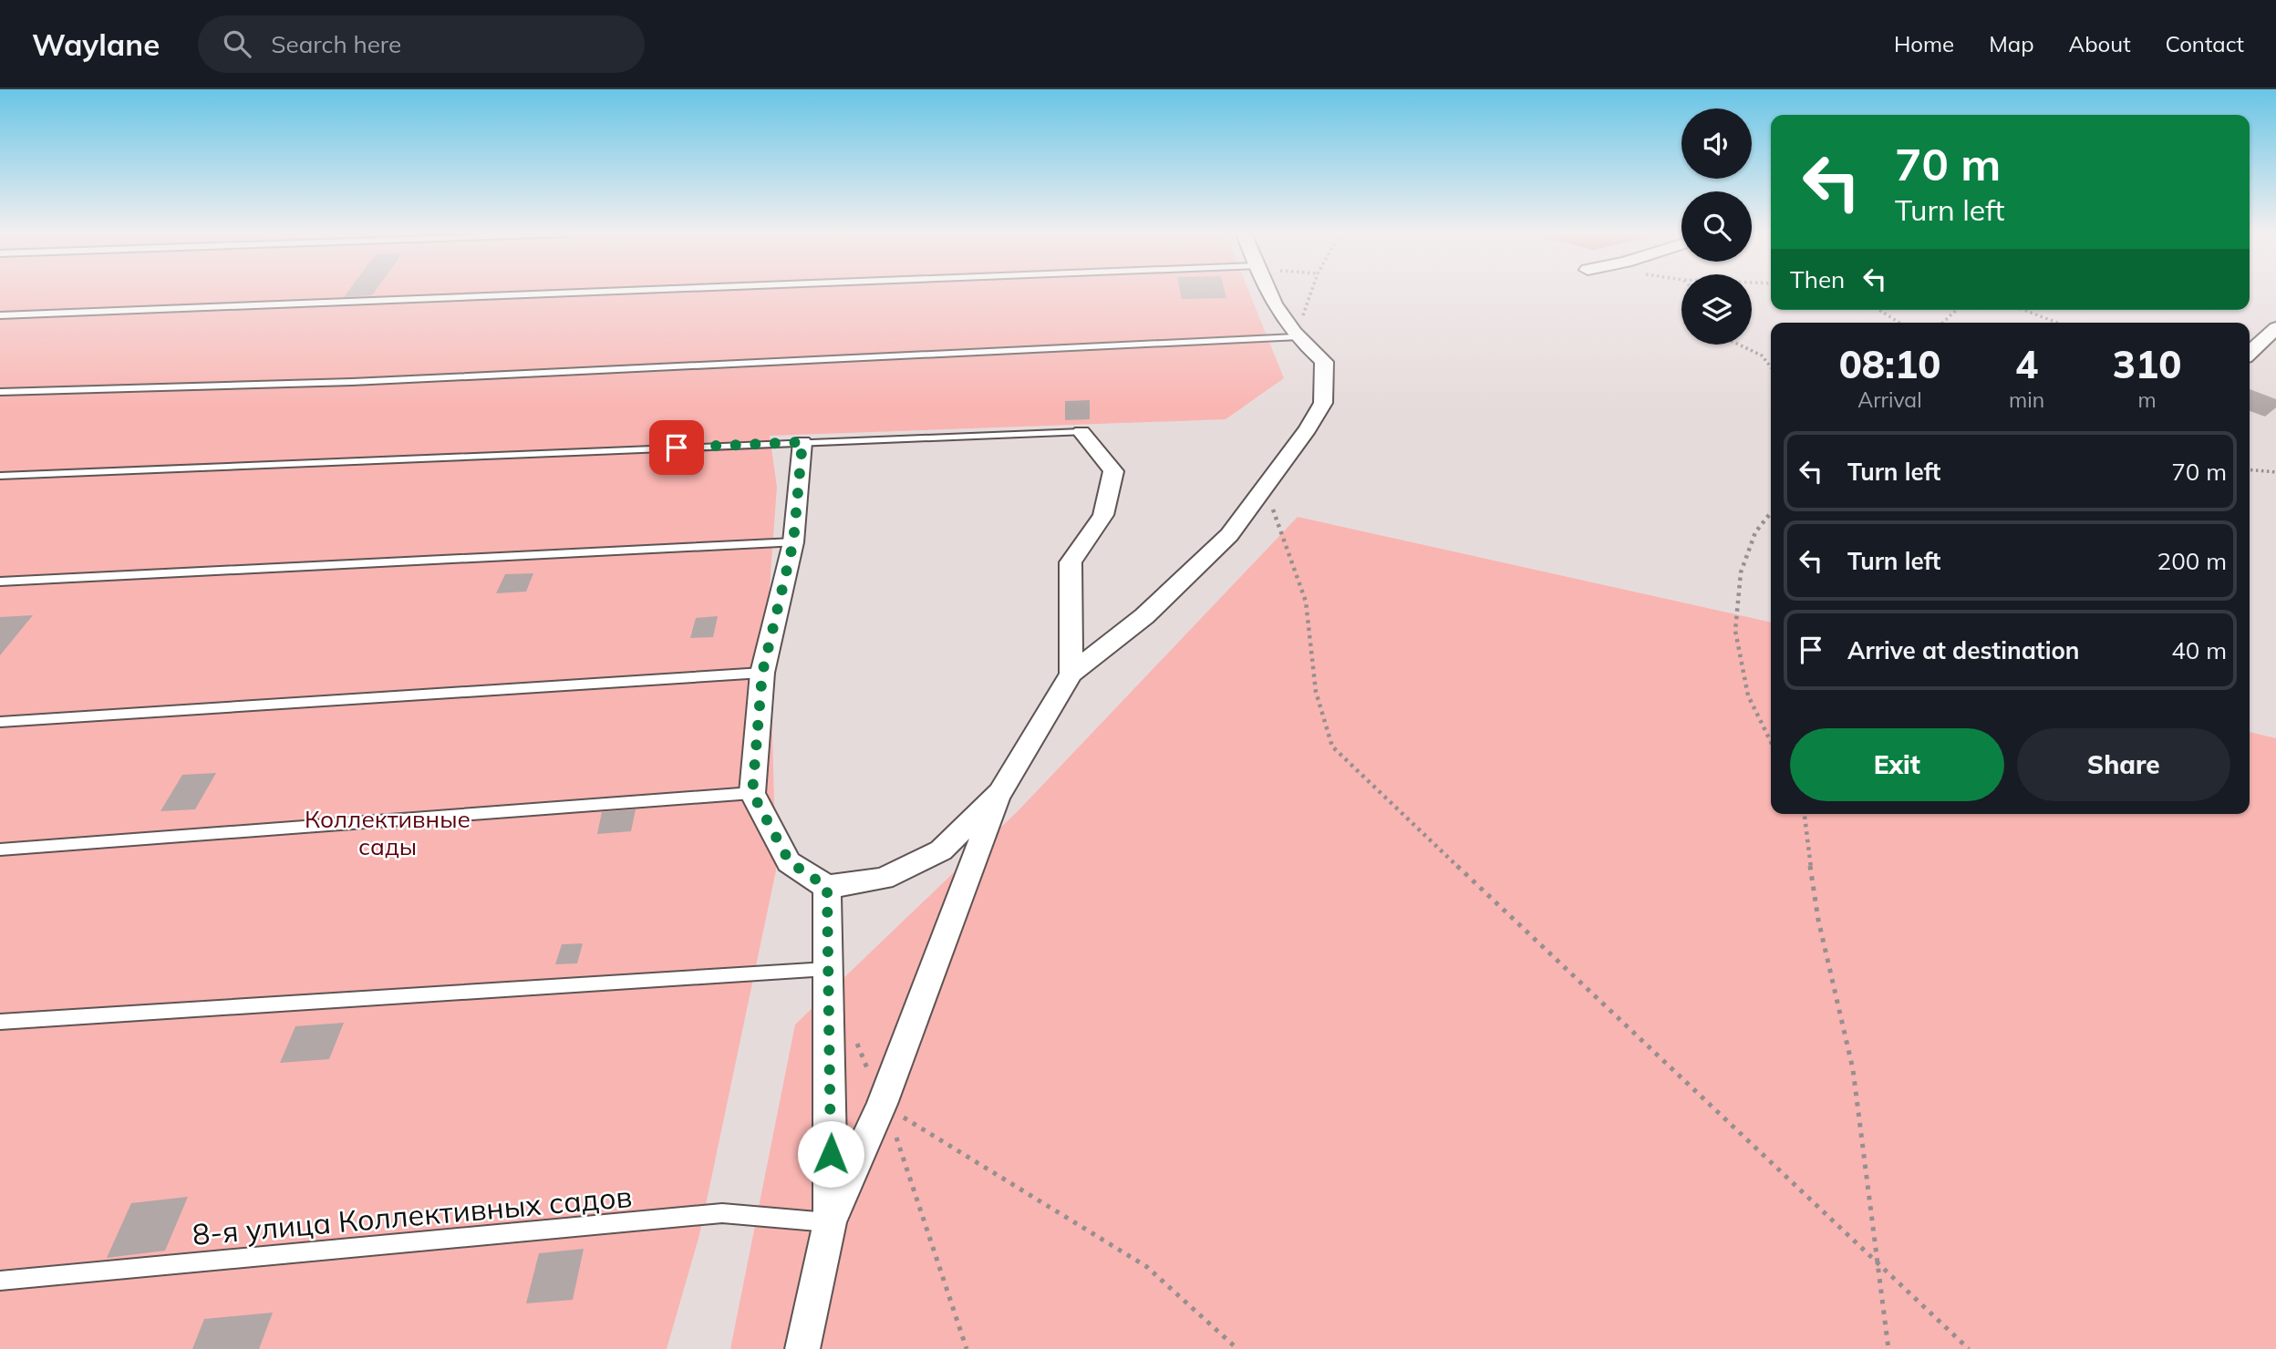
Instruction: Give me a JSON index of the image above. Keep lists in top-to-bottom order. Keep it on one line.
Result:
{"streets":{"lane":["8-я улица Коллективных садов"]},"parks":["Коллективные сады"],"page":{"header":"Waylane","search":"Search here","nav":["Home","Map","About","Contact"],"turn":["70 m","Turn left"],"then":"Then","eta":["08:10","Arrival","4","min","310","m"],"list":[{"name":"Turn left","value":"70 m"},{"name":"Turn left","value":"200 m"},{"name":"Arrive at destination","value":"40 m"}],"buttons":["Exit","Share"]}}
